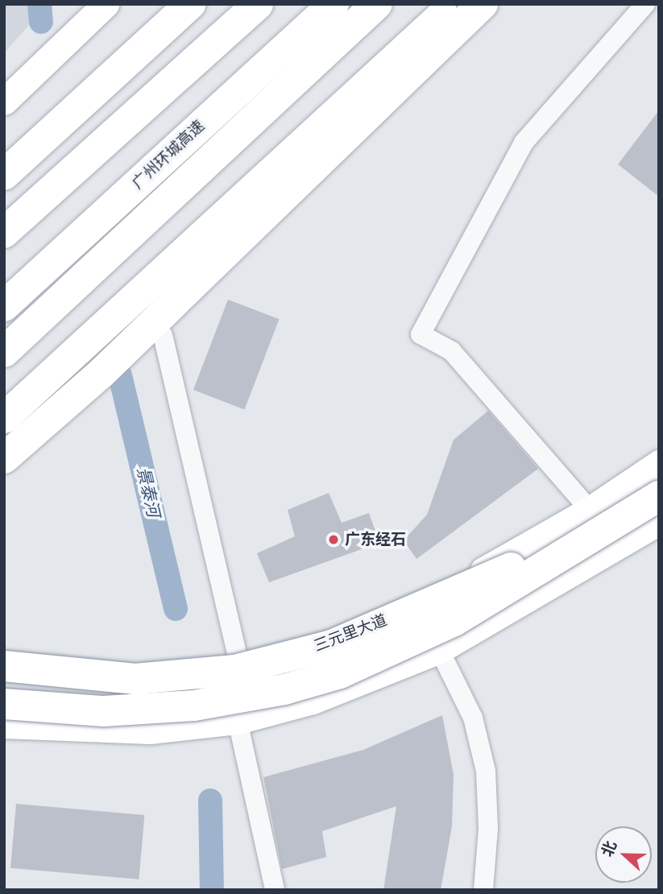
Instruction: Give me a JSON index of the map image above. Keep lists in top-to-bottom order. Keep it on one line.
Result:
{"streets":{"highway":["广州环城高速"],"main road":["三元里大道"]},"water":["景泰河"],"places":["广东经石"],"north":"left"}
